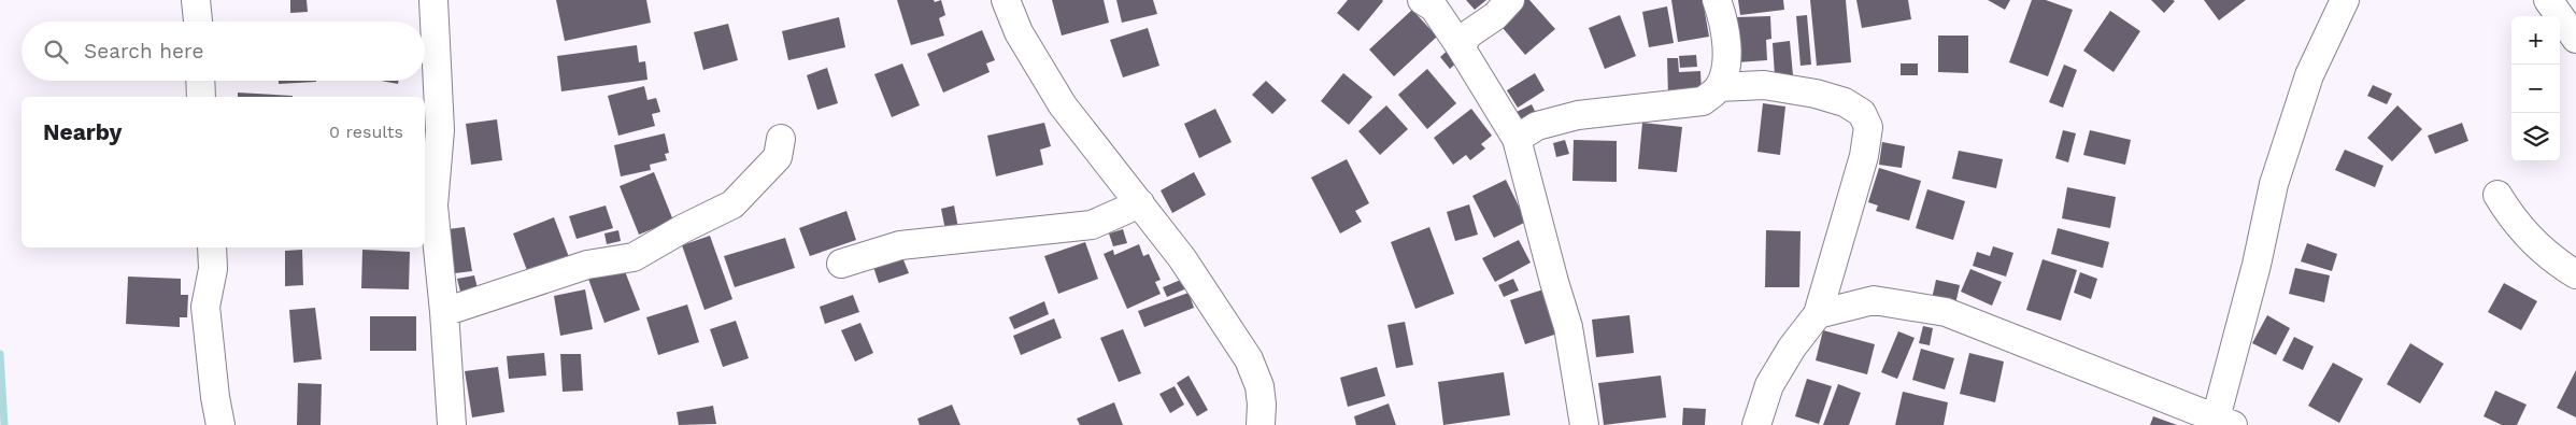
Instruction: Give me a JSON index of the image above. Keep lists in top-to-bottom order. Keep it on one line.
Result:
{"page":{"map_buttons":["+","−"],"search":"Search here","heading":["Nearby","0 results"]}}
